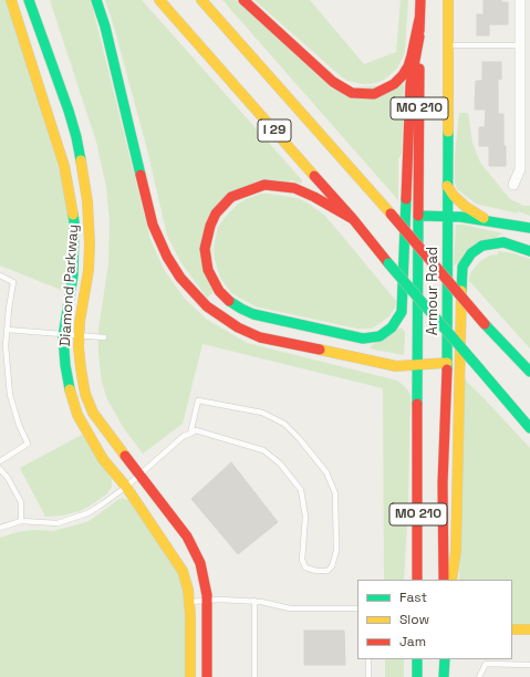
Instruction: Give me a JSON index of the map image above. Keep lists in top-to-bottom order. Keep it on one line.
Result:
{"streets":{"main road":["MO 210","I 29","Diamond Parkway","Armour Road"]},"legend":["Fast","Slow","Jam"]}
